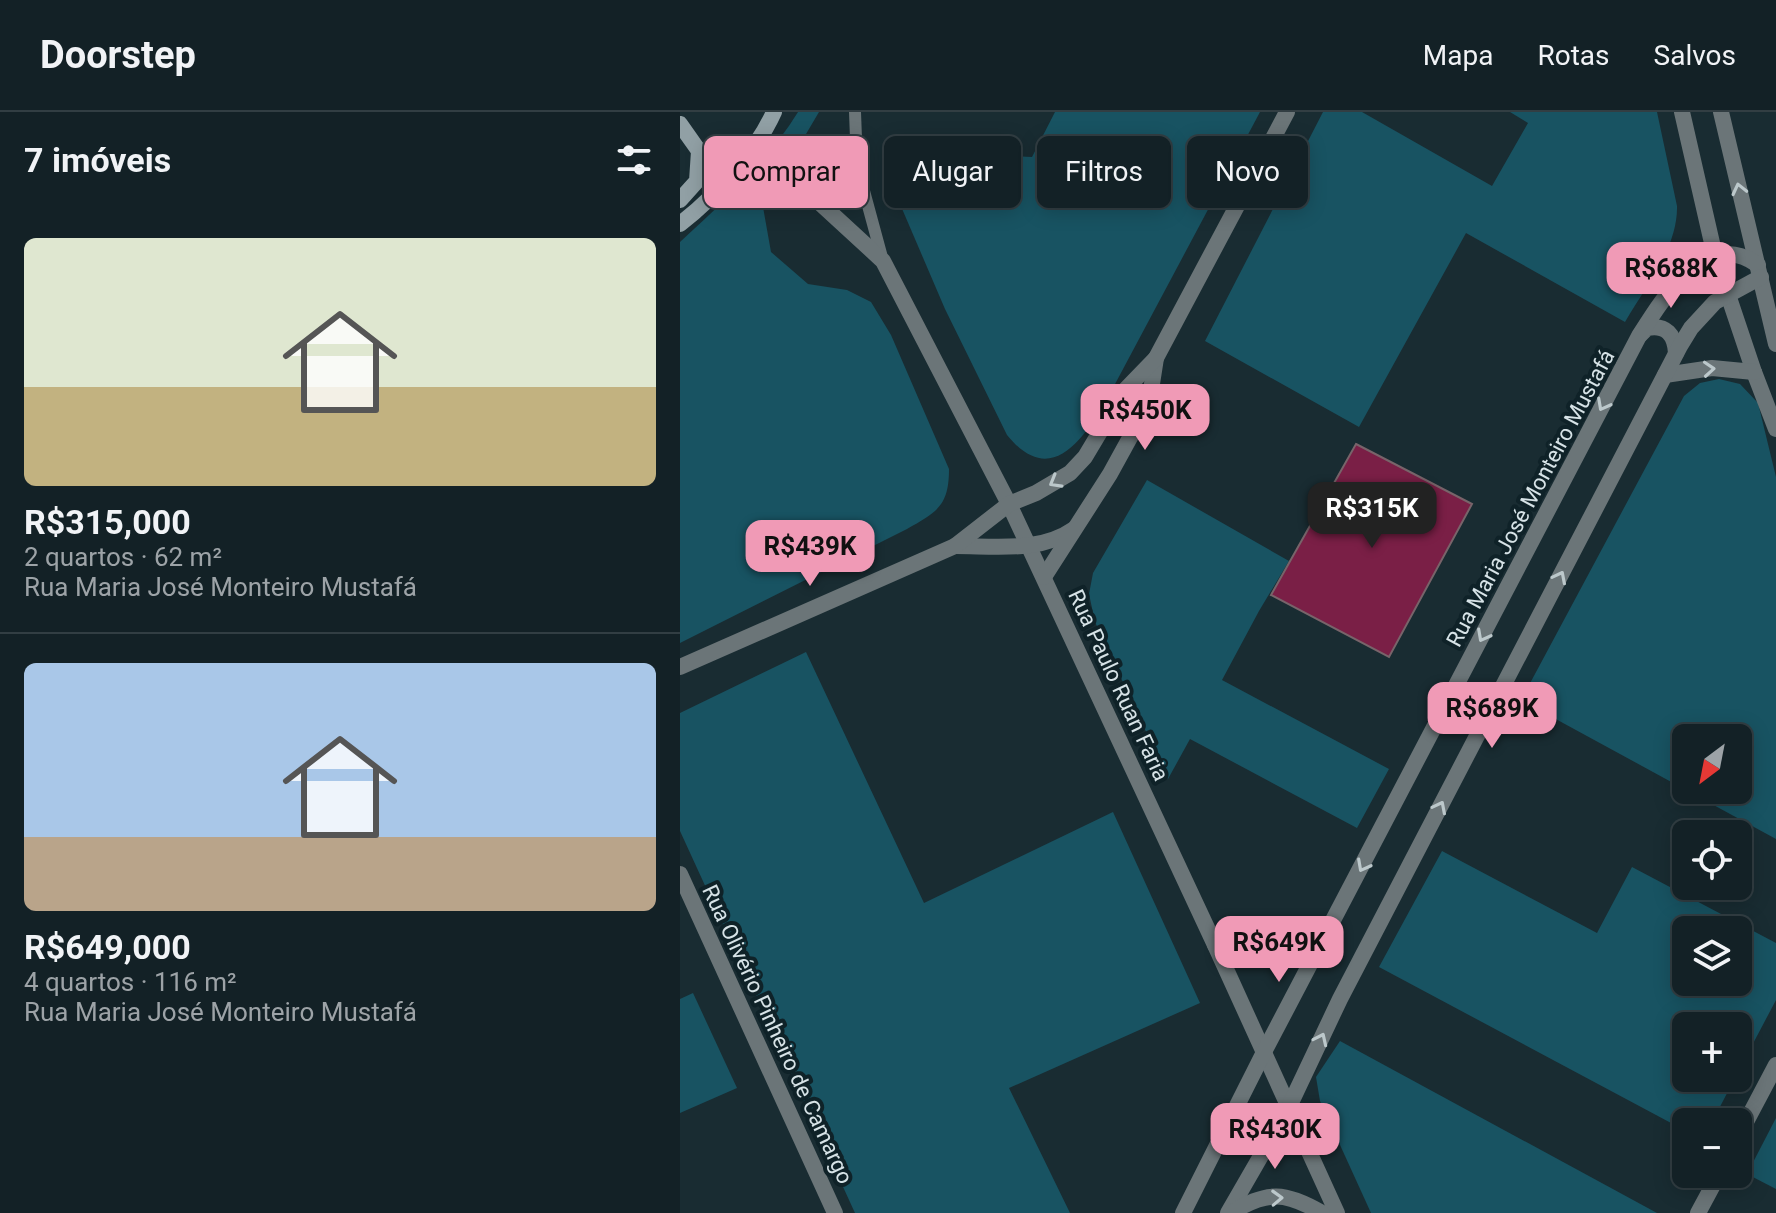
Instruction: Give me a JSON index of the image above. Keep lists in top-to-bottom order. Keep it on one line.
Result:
{"streets":{"street":["Rua Maria José Monteiro Mustafá","Rua Paulo Ruan Faria","Rua Olivério Pinheiro de Camargo"]},"crossings":[["Rua Maria José Monteiro Mustafá","Rua Paulo Ruan Faria"]],"north":"bottom left","page":{"header":"Doorstep","nav":["Mapa","Rotas","Salvos"],"heading":"7 imóveis","chip":["Comprar","Alugar","Filtros","Novo"],"list":[{"name":"R$315,000","note":"2 quartos · 62 m² · Rua Maria José Monteiro Mustafá"},{"name":"R$649,000","note":"4 quartos · 116 m² · Rua Maria José Monteiro Mustafá"}],"price":["R$688K","R$450K","R$315K","R$439K","R$689K","R$649K","R$430K"],"map_buttons":["+","−"]}}
